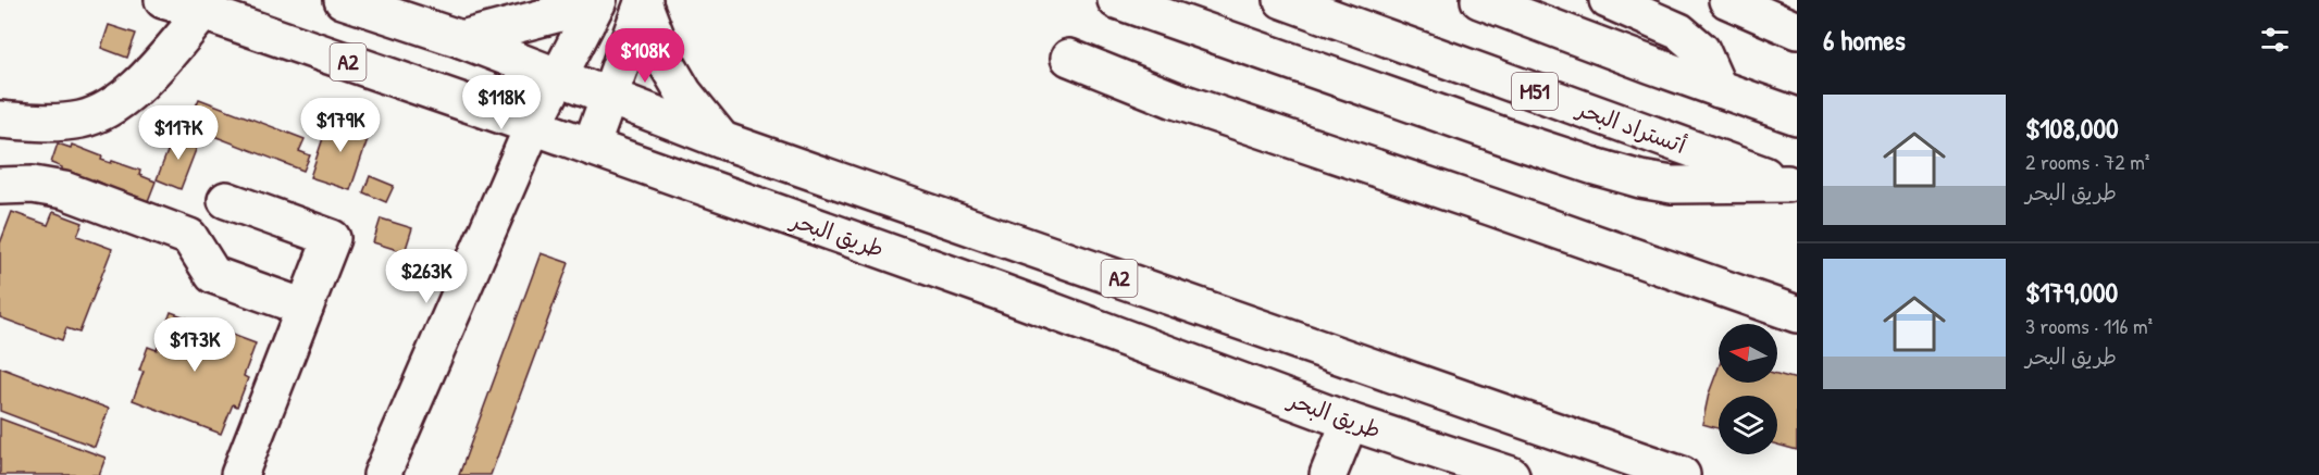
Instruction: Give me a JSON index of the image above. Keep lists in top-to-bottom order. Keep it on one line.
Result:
{"streets":{"main road":["A2","M51","أتستراد البحر","طريق البحر"]},"north":"left","page":{"heading":"6 homes","price":["$108K","$118K","$179K","$117K","$263K","$173K"],"list":[{"name":"$108,000","note":"2 rooms · 72 m² · طريق البحر"},{"name":"$179,000","note":"3 rooms · 116 m² · طريق البحر"}]}}
